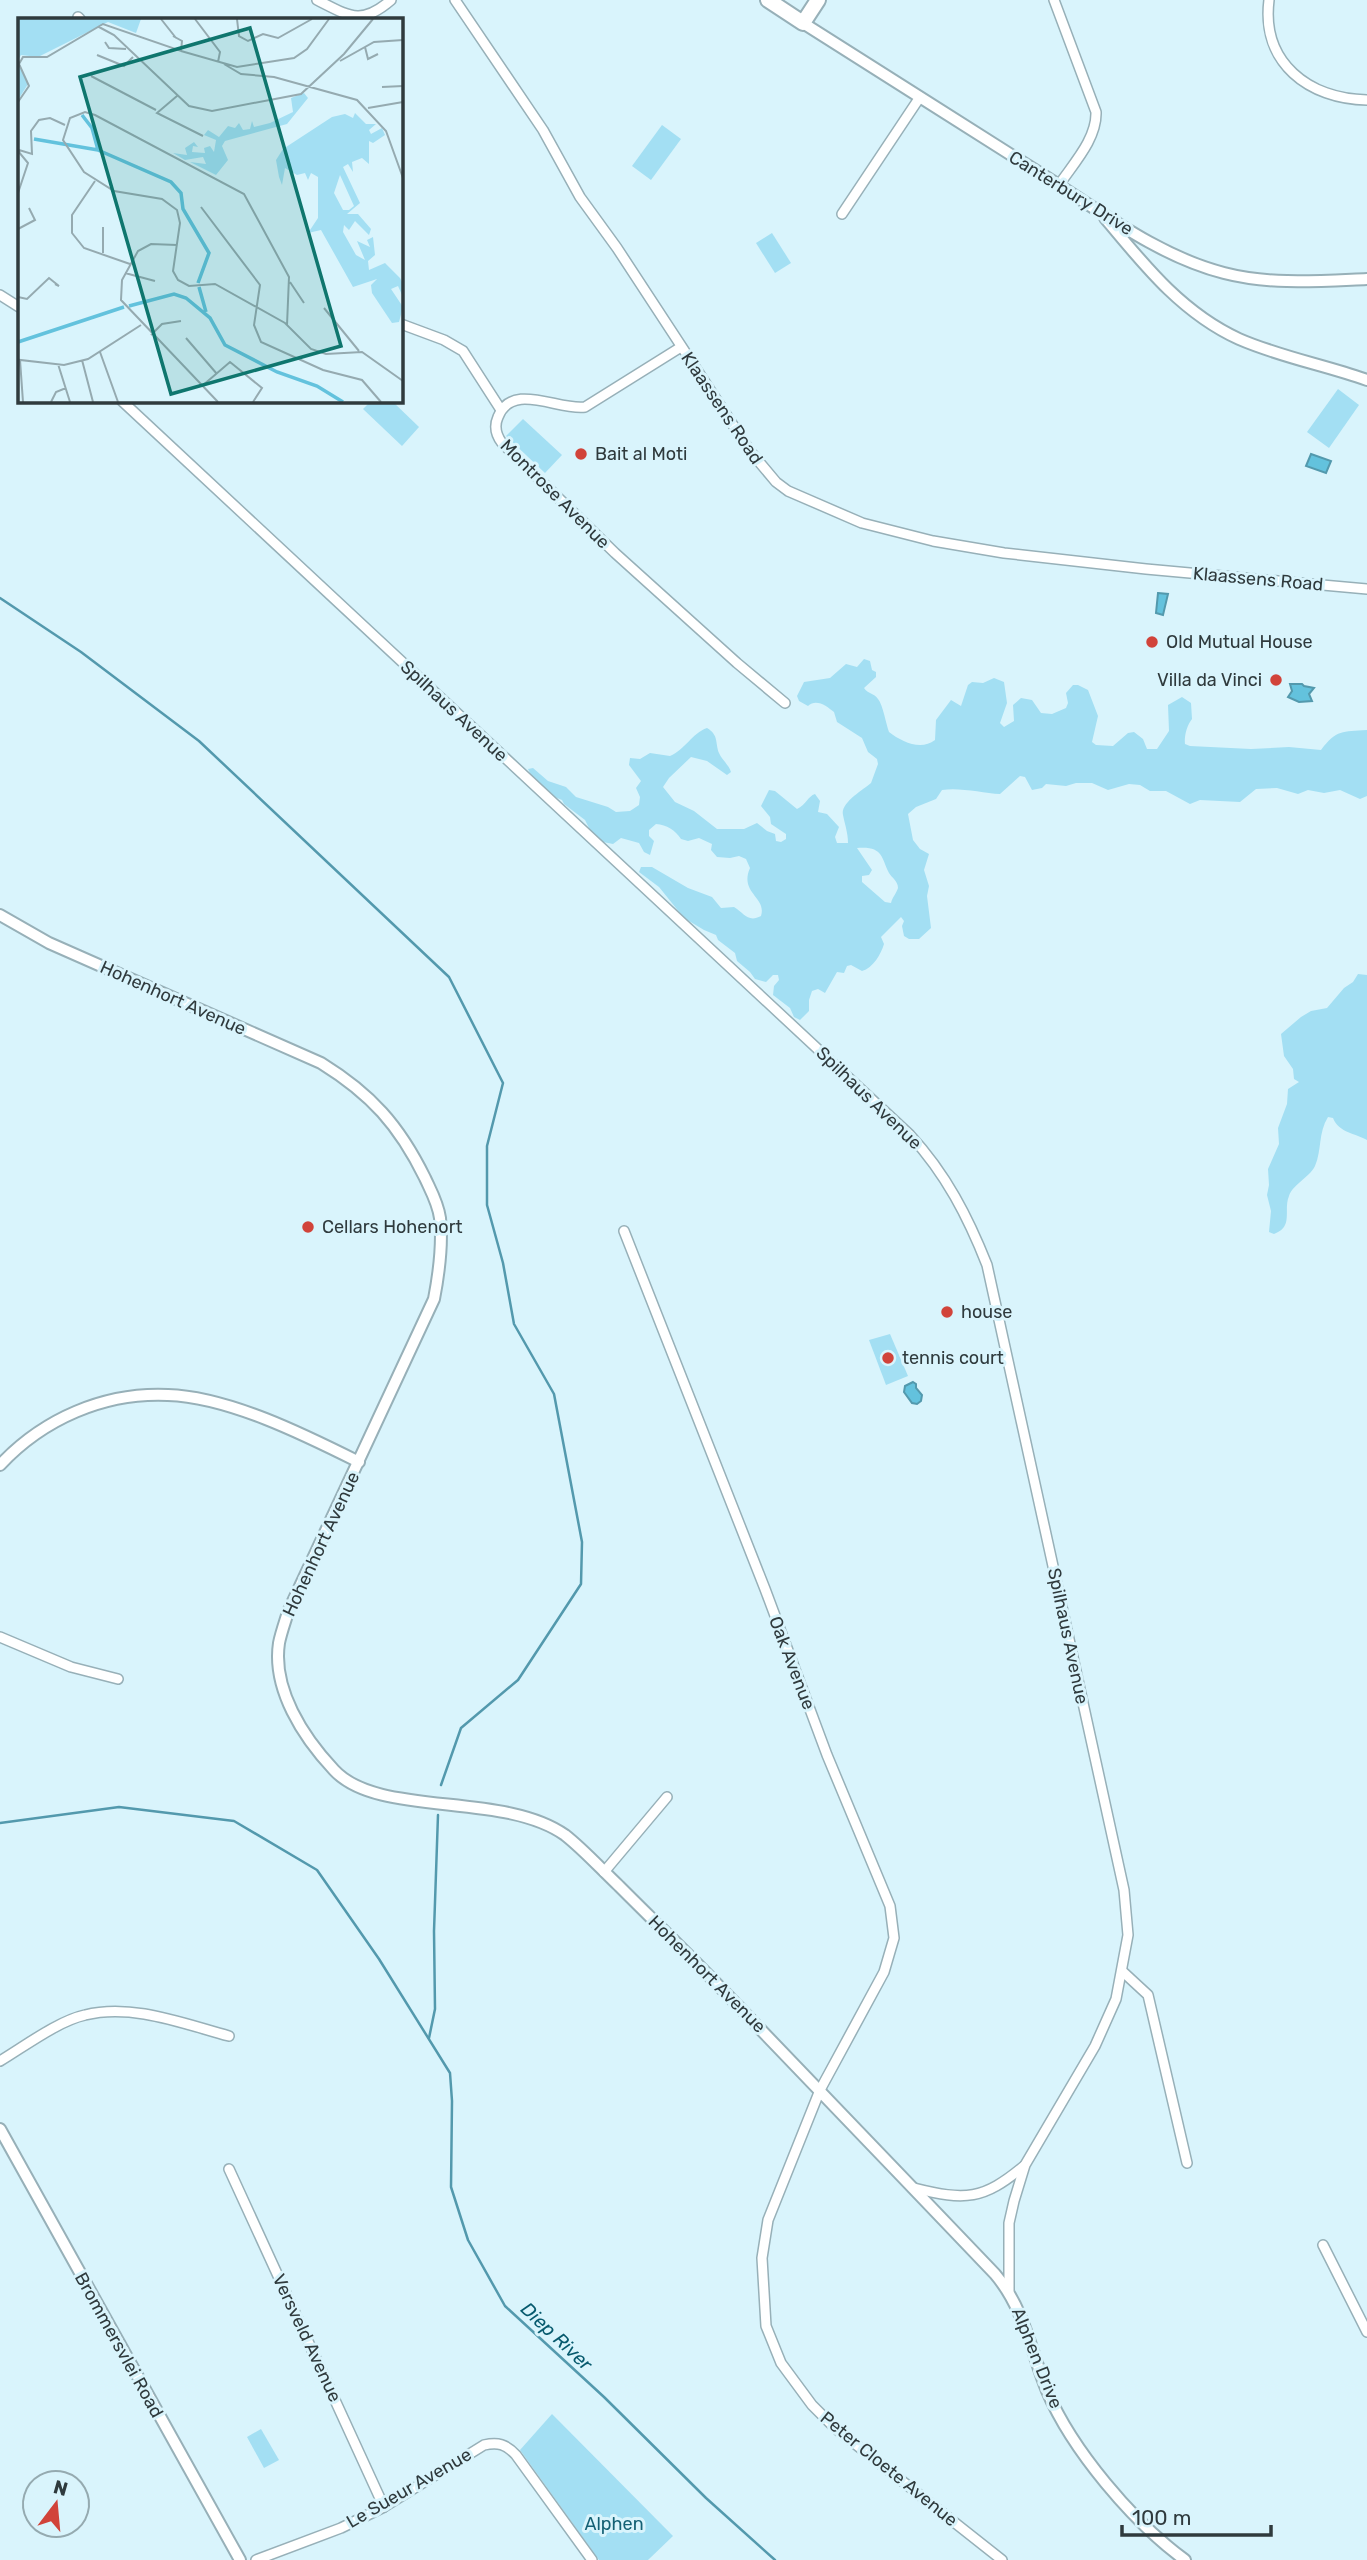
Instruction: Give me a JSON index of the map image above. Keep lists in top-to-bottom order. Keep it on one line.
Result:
{"streets":{"street":["Canterbury Drive","Klaassens Road","Montrose Avenue","Spilhaus Avenue","Hohenhort Avenue","Oak Avenue","Versveld Avenue","Brommersvlei Road","Alphen Drive","Peter Cloete Avenue","Le Sueur Avenue"]},"crossings":[["Klaassens Road","Montrose Avenue"],["Spilhaus Avenue","Hohenhort Avenue"],["Spilhaus Avenue","Alphen Drive"],["Hohenhort Avenue","Oak Avenue"],["Hohenhort Avenue","Alphen Drive"],["Hohenhort Avenue","Peter Cloete Avenue"],["Oak Avenue","Peter Cloete Avenue"],["Versveld Avenue","Le Sueur Avenue"]],"water":["Diep River"],"parks":["Alphen"],"places":["Bait al Moti","Old Mutual House","Villa da Vinci","Cellars Hohenort","house","tennis court"],"scale_bar":"100 m","north":"top"}
